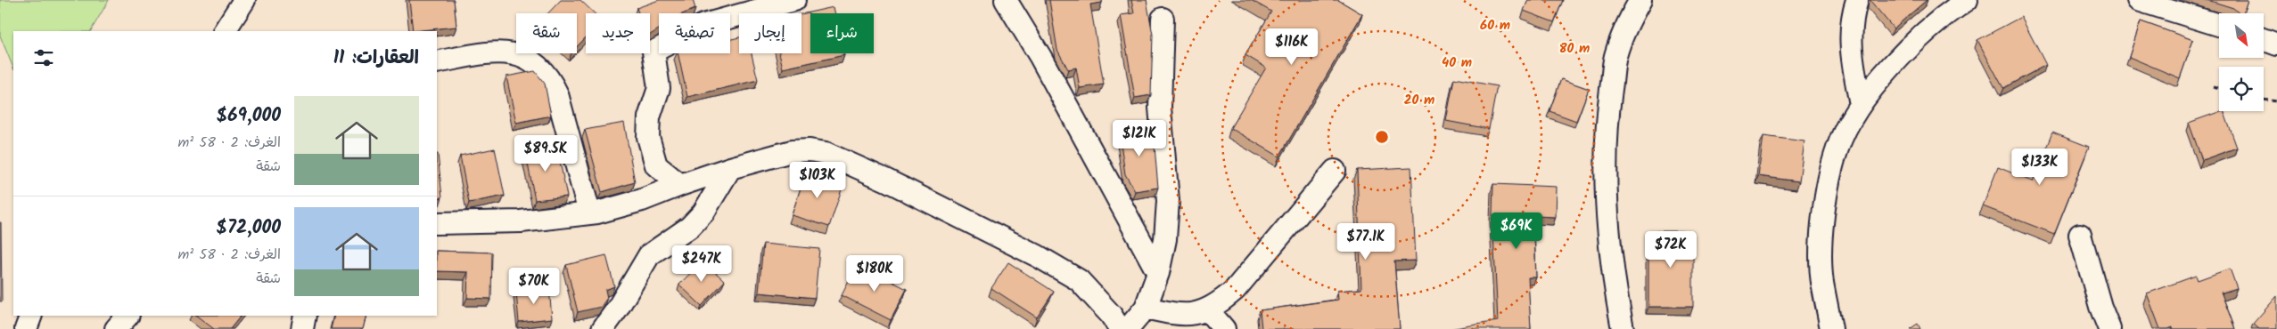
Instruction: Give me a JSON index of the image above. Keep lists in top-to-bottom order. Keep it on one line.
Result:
{"north":"bottom right","page":{"chip":["شراء","إيجار","تصفية","جديد","شقة"],"price":["$116K","$121K","$89.5K","$133K","$103K","$69K","$77.1K","$72K","$247K","$180K","$70K"],"heading":"العقارات: 11","list":[{"name":"$69,000","note":"الغرف: 2 · 58 m² · شقة"},{"name":"$72,000","note":"الغرف: 2 · 58 m² · شقة"}]},"rings":["60 m","80 m","40 m","20 m"]}
